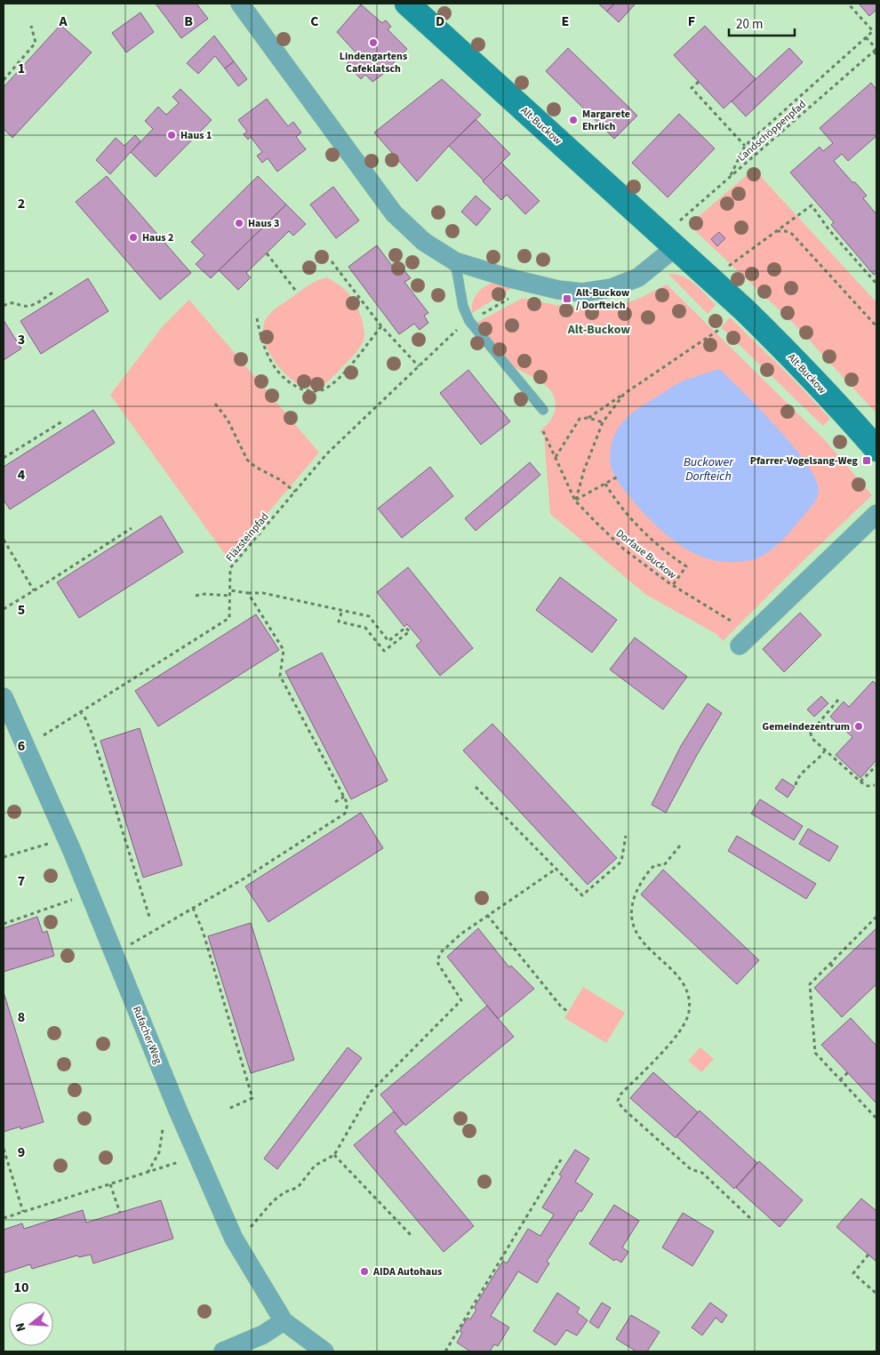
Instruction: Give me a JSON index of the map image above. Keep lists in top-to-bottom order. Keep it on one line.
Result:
{"streets":{"main road":["Alt-Buckow"],"street":["Rufacher Weg"],"path":["Landschöppenpfad","Fläzsteinpfad","Dorfaue Buckow"]},"districts":["Alt-Buckow"],"water":["Buckower Dorfteich"],"places":{"other":["Lindengartens Cafeklatsch","Margarete Ehrlich","Haus 1","Haus 3","Haus 2","Gemeindezentrum","AIDA Autohaus"],"transit":["Alt-Buckow / Dorfteich","Pfarrer-Vogelsang-Weg"]},"scale_bar":"20 m","north":"left","grid":{"columns":["A","B","C","D","E","F"],"rows":["1","2","3","4","5","6","7","8","9","10"]}}
